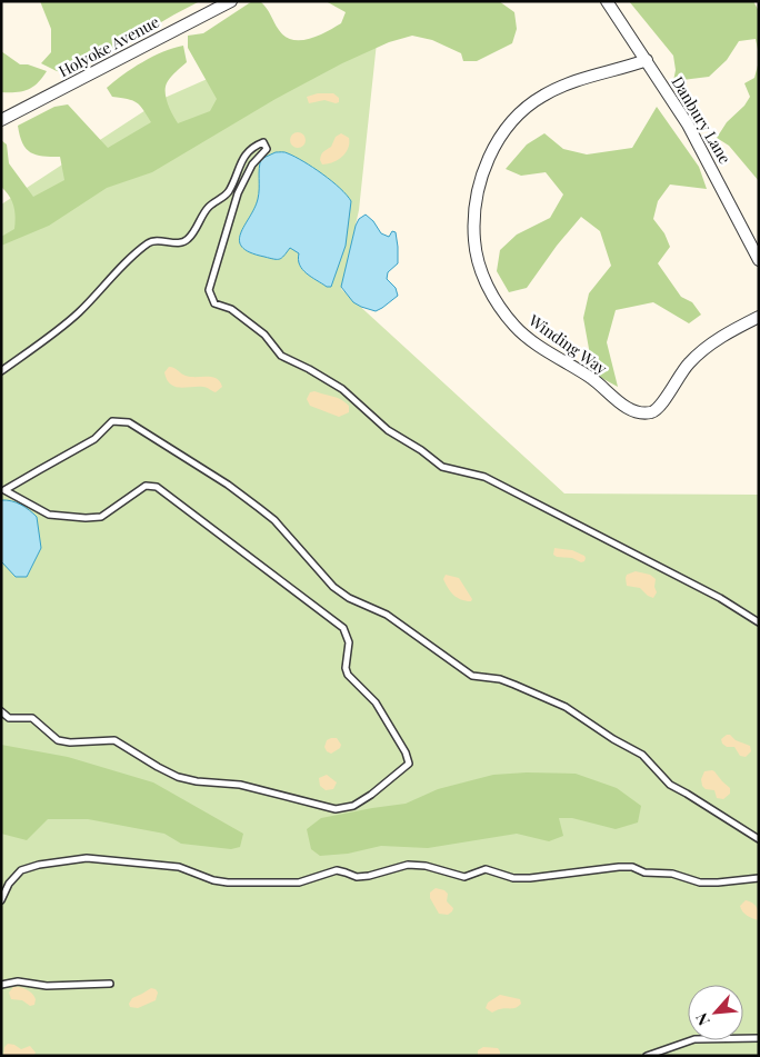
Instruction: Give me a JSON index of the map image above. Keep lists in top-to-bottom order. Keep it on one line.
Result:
{"streets":{"street":["Holyoke Avenue","Danbury Lane","Winding Way"]},"crossings":[["Danbury Lane","Winding Way"]],"north":"bottom left"}
